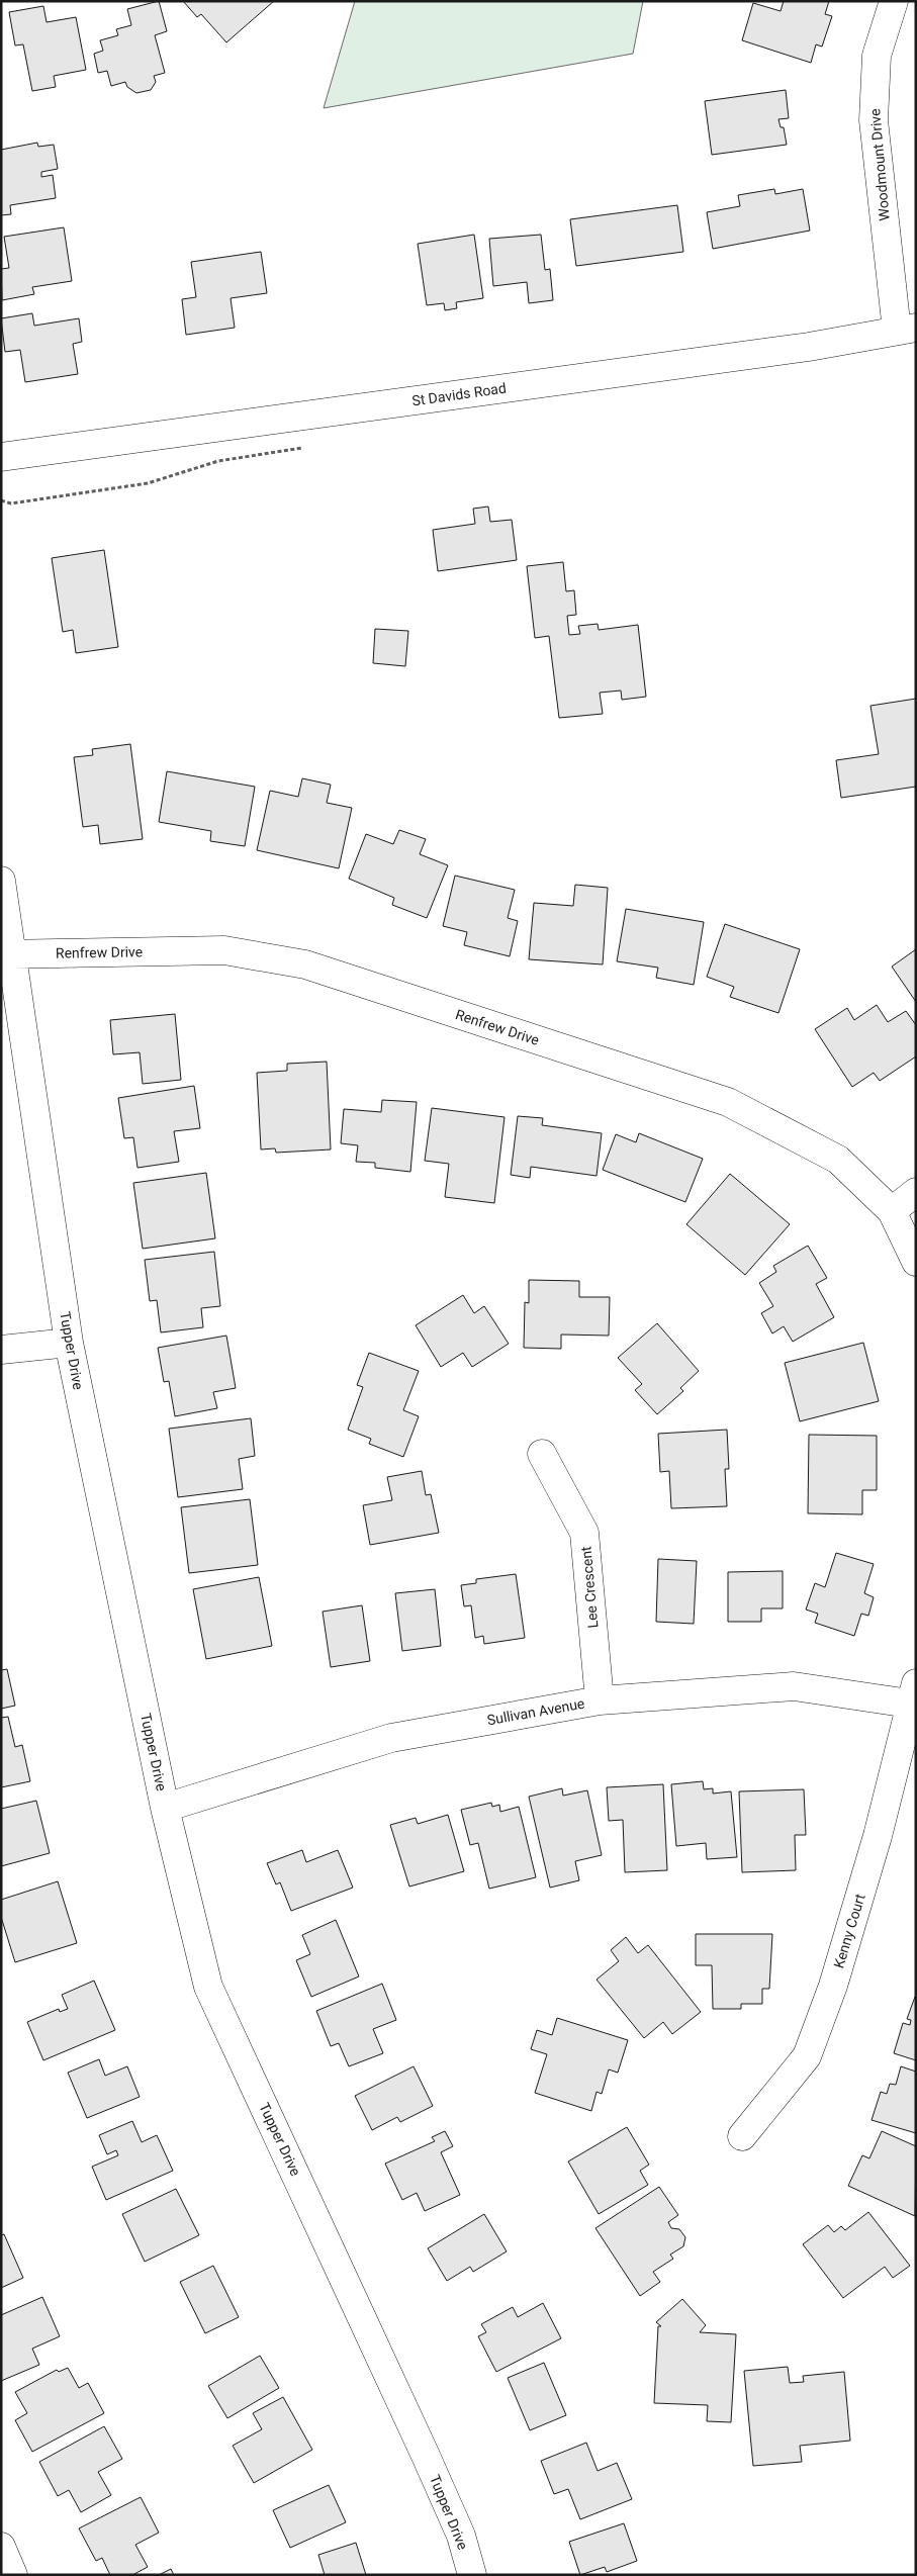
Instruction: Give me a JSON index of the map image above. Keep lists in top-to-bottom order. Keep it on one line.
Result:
{"streets":{"street":["Woodmount Drive","St Davids Road","Renfrew Drive","Tupper Drive","Lee Crescent","Sullivan Avenue","Kenny Court"]},"crossings":[["Woodmount Drive","St Davids Road"],["Renfrew Drive","Tupper Drive"],["Tupper Drive","Sullivan Avenue"],["Lee Crescent","Sullivan Avenue"],["Sullivan Avenue","Kenny Court"]]}
